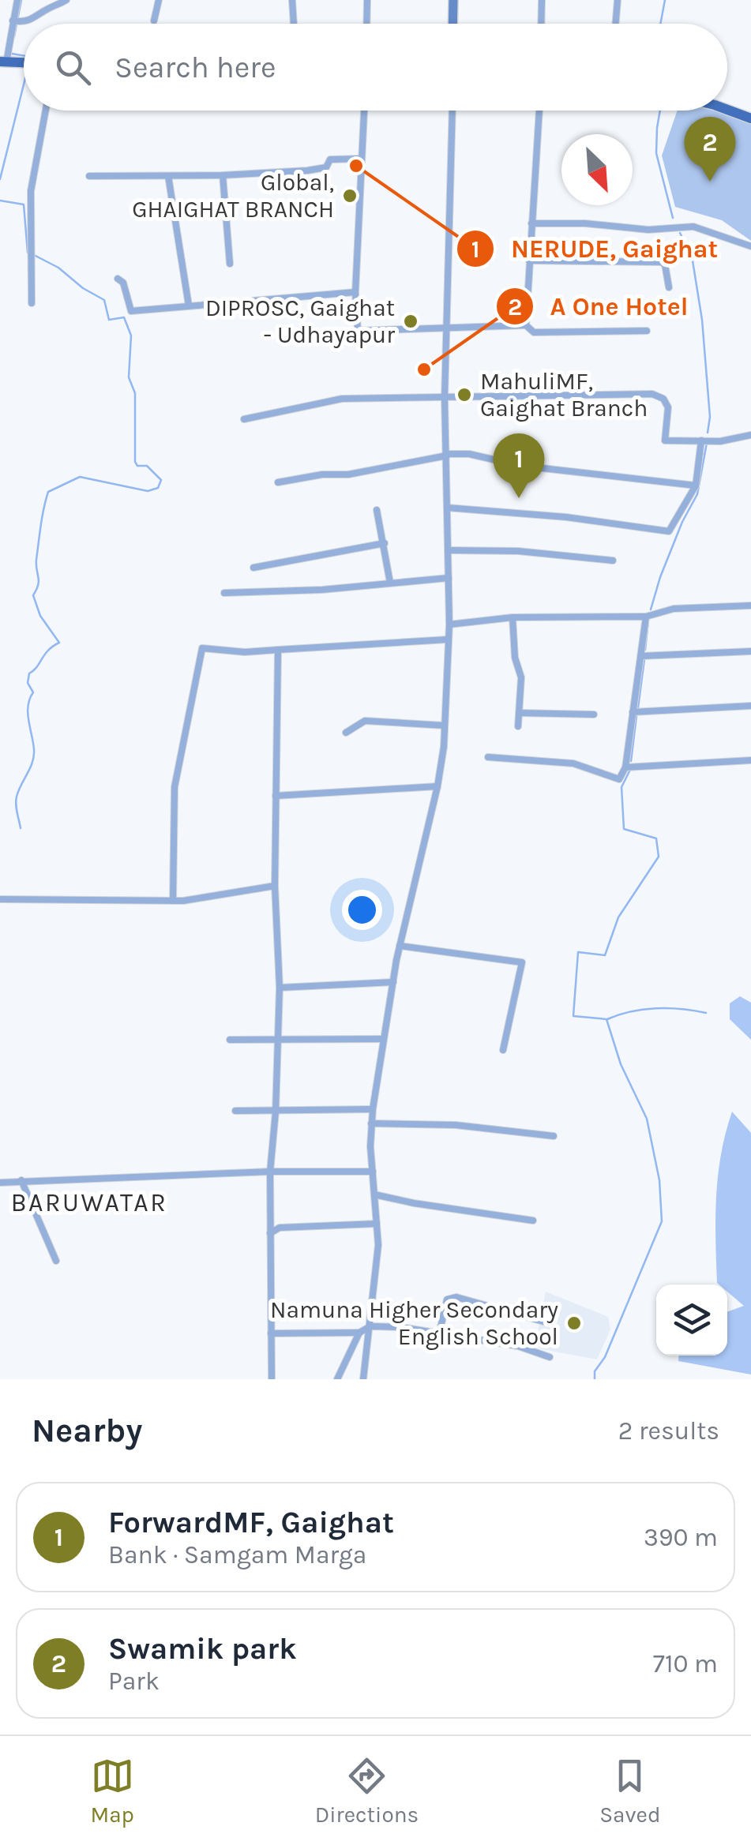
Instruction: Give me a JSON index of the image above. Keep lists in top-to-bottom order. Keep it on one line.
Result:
{"districts":["BARUWATAR"],"places":["NERUDE, Gaighat","Global, GHAIGHAT BRANCH","DIPROSC, Gaighat - Udhayapur","A One Hotel","MahuliMF, Gaighat Branch","Namuna Higher Secondary English School"],"north":"bottom right","page":{"search":"Search here","pins":["2","1"],"heading":["Nearby","2 results"],"list":[{"mark":"1","name":"ForwardMF, Gaighat","note":"Bank · Samgam Marga","value":"390 m"},{"mark":"2","name":"Swamik park","note":"Park","value":"710 m"}],"nav":["Map","Directions","Saved"]}}
